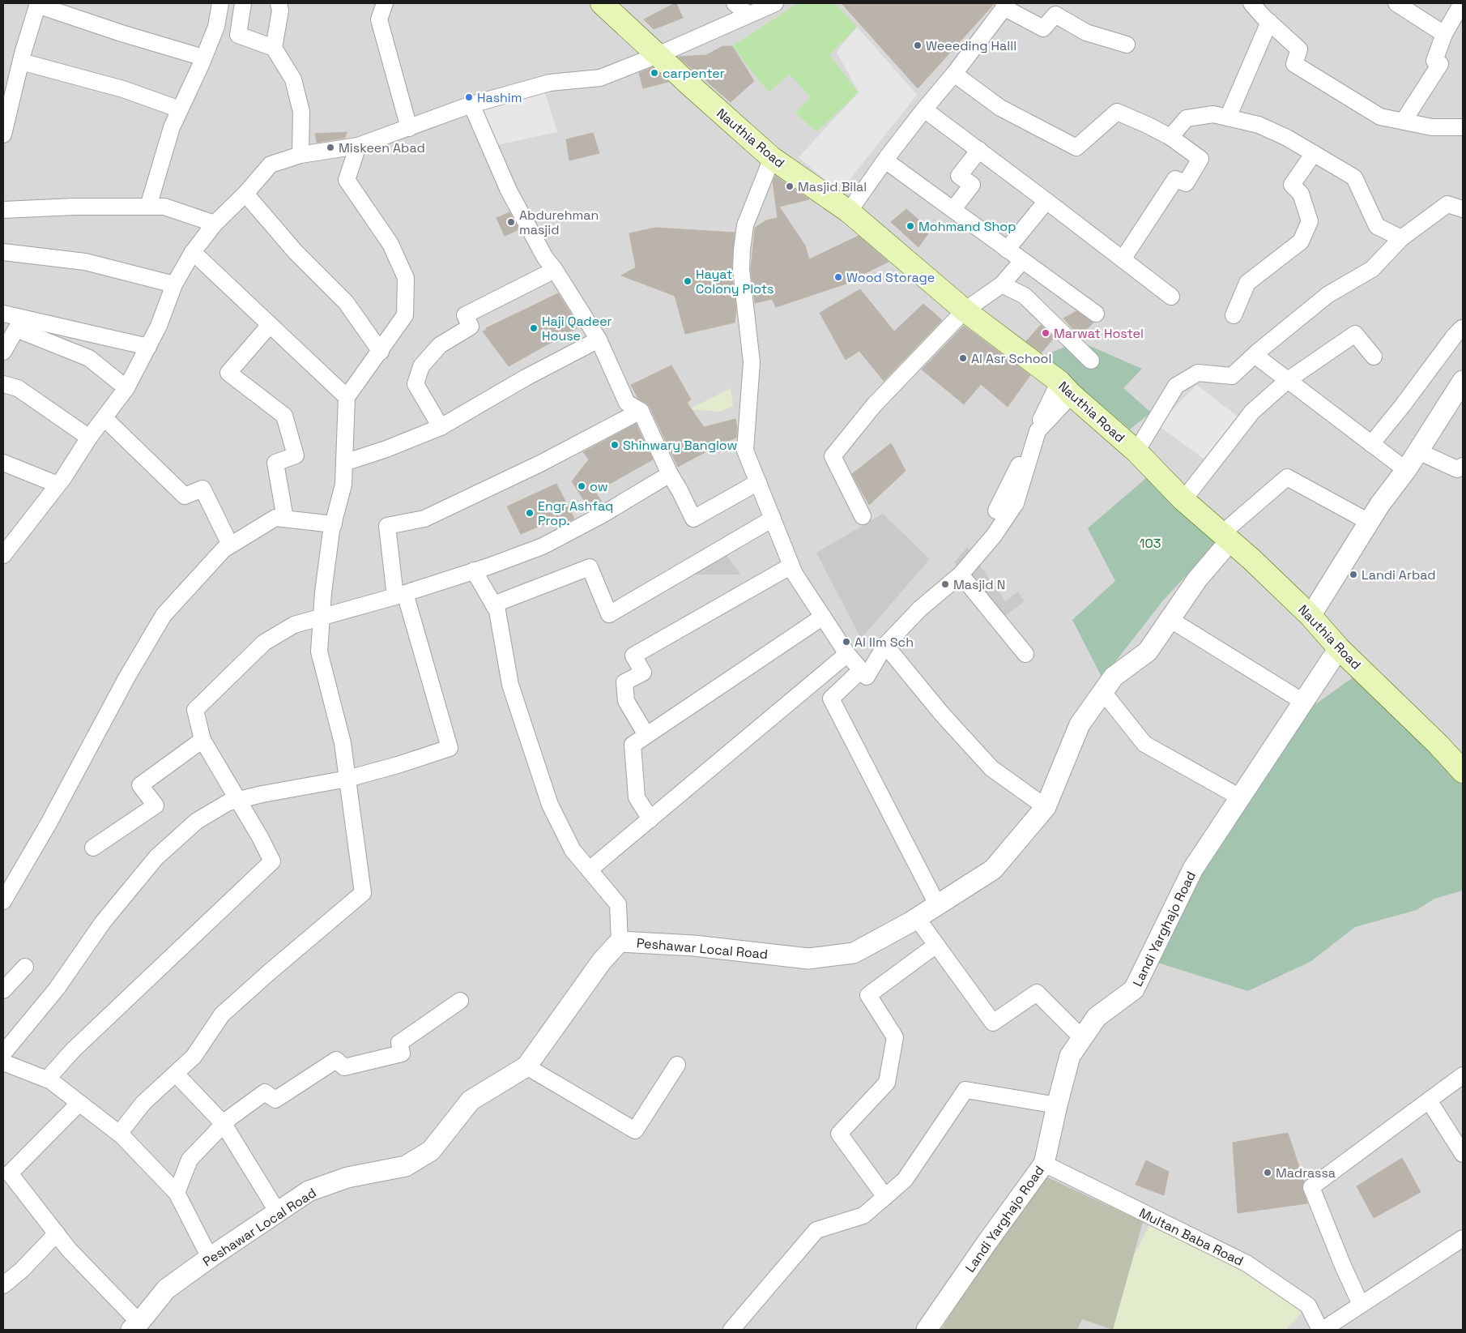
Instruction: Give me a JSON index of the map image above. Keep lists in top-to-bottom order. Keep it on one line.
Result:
{"streets":{"main road":["Nauthia Road"],"street":["Landi Yarghajo Road","Peshawar Local Road","Multan Baba Road"]},"crossings":[["Nauthia Road","Landi Yarghajo Road"],["Nauthia Road","Peshawar Local Road"],["Landi Yarghajo Road","Multan Baba Road"]],"parks":["103"],"places":["Weeeding Halll","carpenter","Hashim","Miskeen Abad","Masjid Bilal","Abdurehman masjid","Mohmand Shop","Wood Storage","Hayat Colony Plots","Haji Qadeer House","Marwat Hostel","Al Asr School","Shinwary Banglow","ow","Engr Ashfaq Prop.","Landi Arbad","Masjid N","Al Ilm Sch","Madrassa"]}
